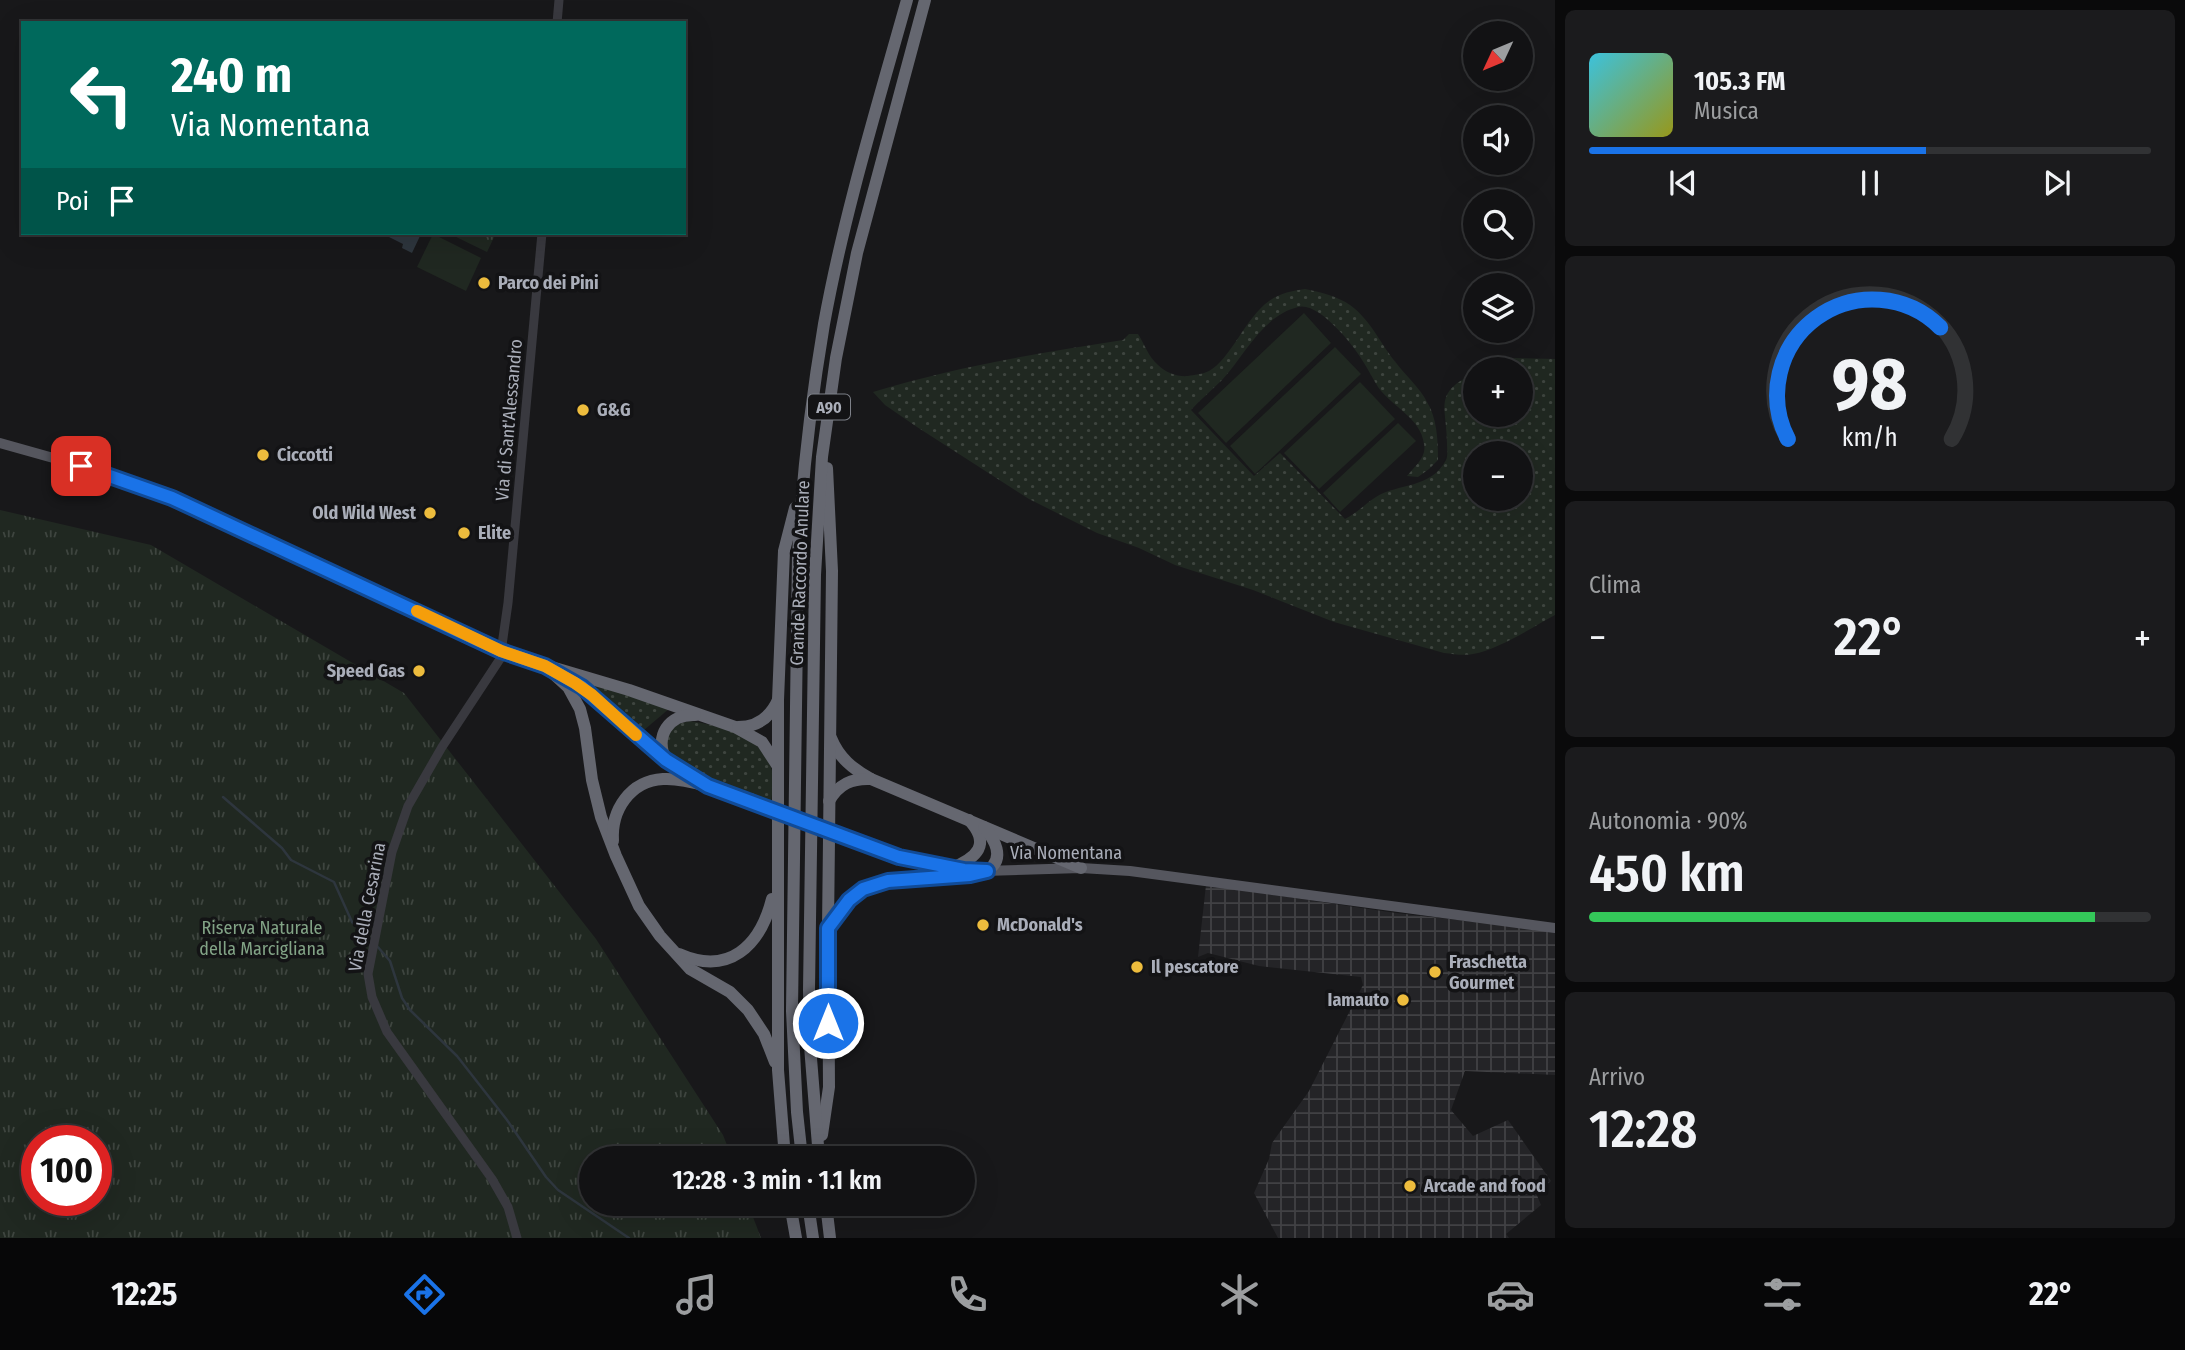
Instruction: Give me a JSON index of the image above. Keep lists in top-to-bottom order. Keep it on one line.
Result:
{"streets":{"highway":["A90","Grande Raccordo Anulare"],"main road":["Via Nomentana"],"street":["Via di Sant'Alessandro","Via della Cesarina"]},"crossings":[["Via di Sant'Alessandro","Via Nomentana"],["Via di Sant'Alessandro","Via della Cesarina"],["Via Nomentana","Via della Cesarina"]],"parks":["Riserva Naturale della Marcigliana"],"places":["Parco dei Pini","G&G","Ciccotti","Old Wild West","Elite","Speed Gas","McDonald's","Il pescatore","Fraschetta Gourmet","Iamauto","Arcade and food"],"north":"bottom left","page":{"map_buttons":["+","−"],"turn":["240 m","Via Nomentana"],"song":["105.3 FM","Musica"],"then":"Poi","tile":["Clima",["Autonomia · 90%","450 km"],["Arrivo","12:28"]],"heat":["−","22°","+"],"limit":"100","trip":"12:28 · 3 min · 1.1 km","tabs":["12:25","22°"],"gauge":["98","km/h"]}}
